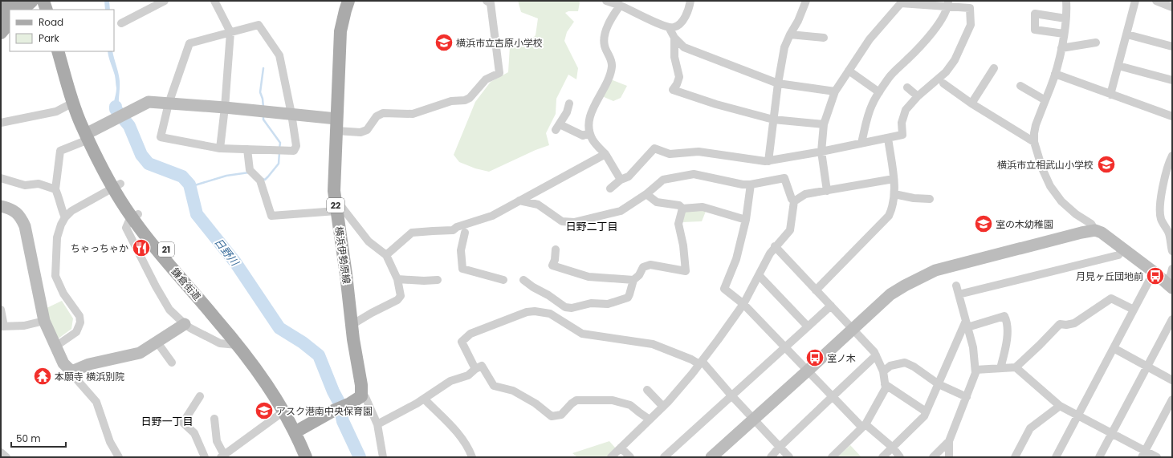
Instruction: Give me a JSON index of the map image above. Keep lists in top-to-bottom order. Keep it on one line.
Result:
{"streets":{"main road":["22","21","横浜伊勢原線","鎌倉街道"]},"districts":["日野二丁目","日野一丁目"],"water":["日野川"],"places":{"school or university":["横浜市立吉原小学校","横浜市立相武山小学校","室の木幼稚園","アスク港南中央保育園"],"restaurant":["ちゃっちゃか"],"bus stop":["月見ヶ丘団地前","室ノ木"],"temple":["本願寺 横浜別院"]},"legend":["Road","Park"],"scale_bar":"50 m"}
